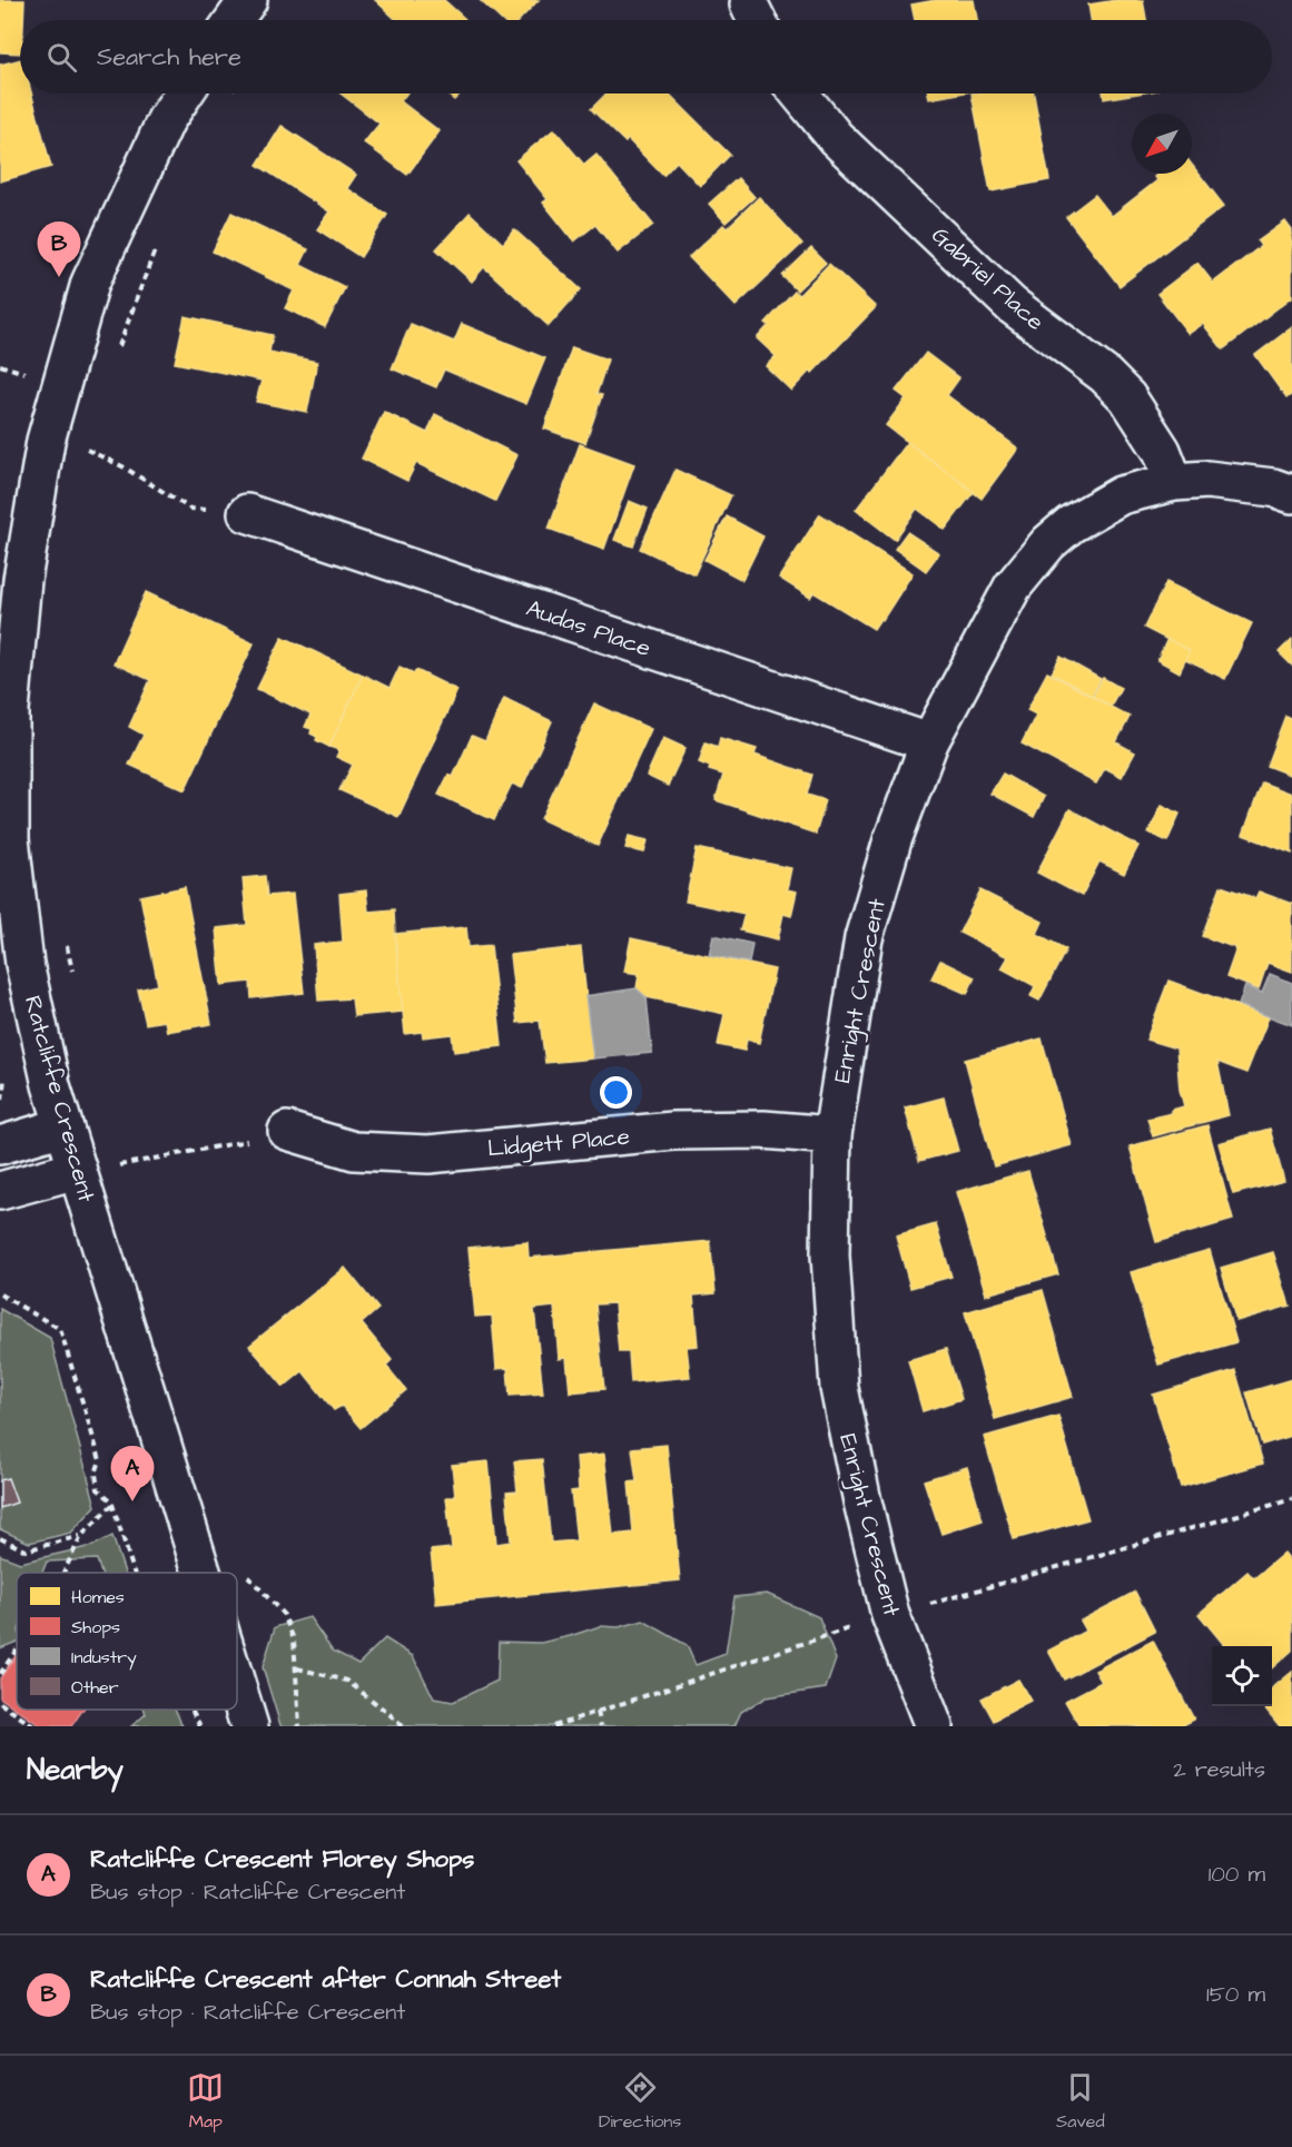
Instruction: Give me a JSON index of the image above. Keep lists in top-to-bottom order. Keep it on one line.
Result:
{"streets":{"street":["Gabriel Place","Audas Place","Enright Crescent","Ratcliffe Crescent","Lidgett Place"]},"crossings":[["Gabriel Place","Enright Crescent"],["Audas Place","Enright Crescent"],["Enright Crescent","Lidgett Place"]],"legend":["Homes","Shops","Industry","Other"],"north":"bottom left","page":{"search":"Search here","pins":["B","A"],"heading":["Nearby","2 results"],"list":[{"mark":"A","name":"Ratcliffe Crescent Florey Shops","note":"Bus stop · Ratcliffe Crescent","value":"100 m"},{"mark":"B","name":"Ratcliffe Crescent after Connah Street","note":"Bus stop · Ratcliffe Crescent","value":"150 m"}],"nav":["Map","Directions","Saved"]}}
